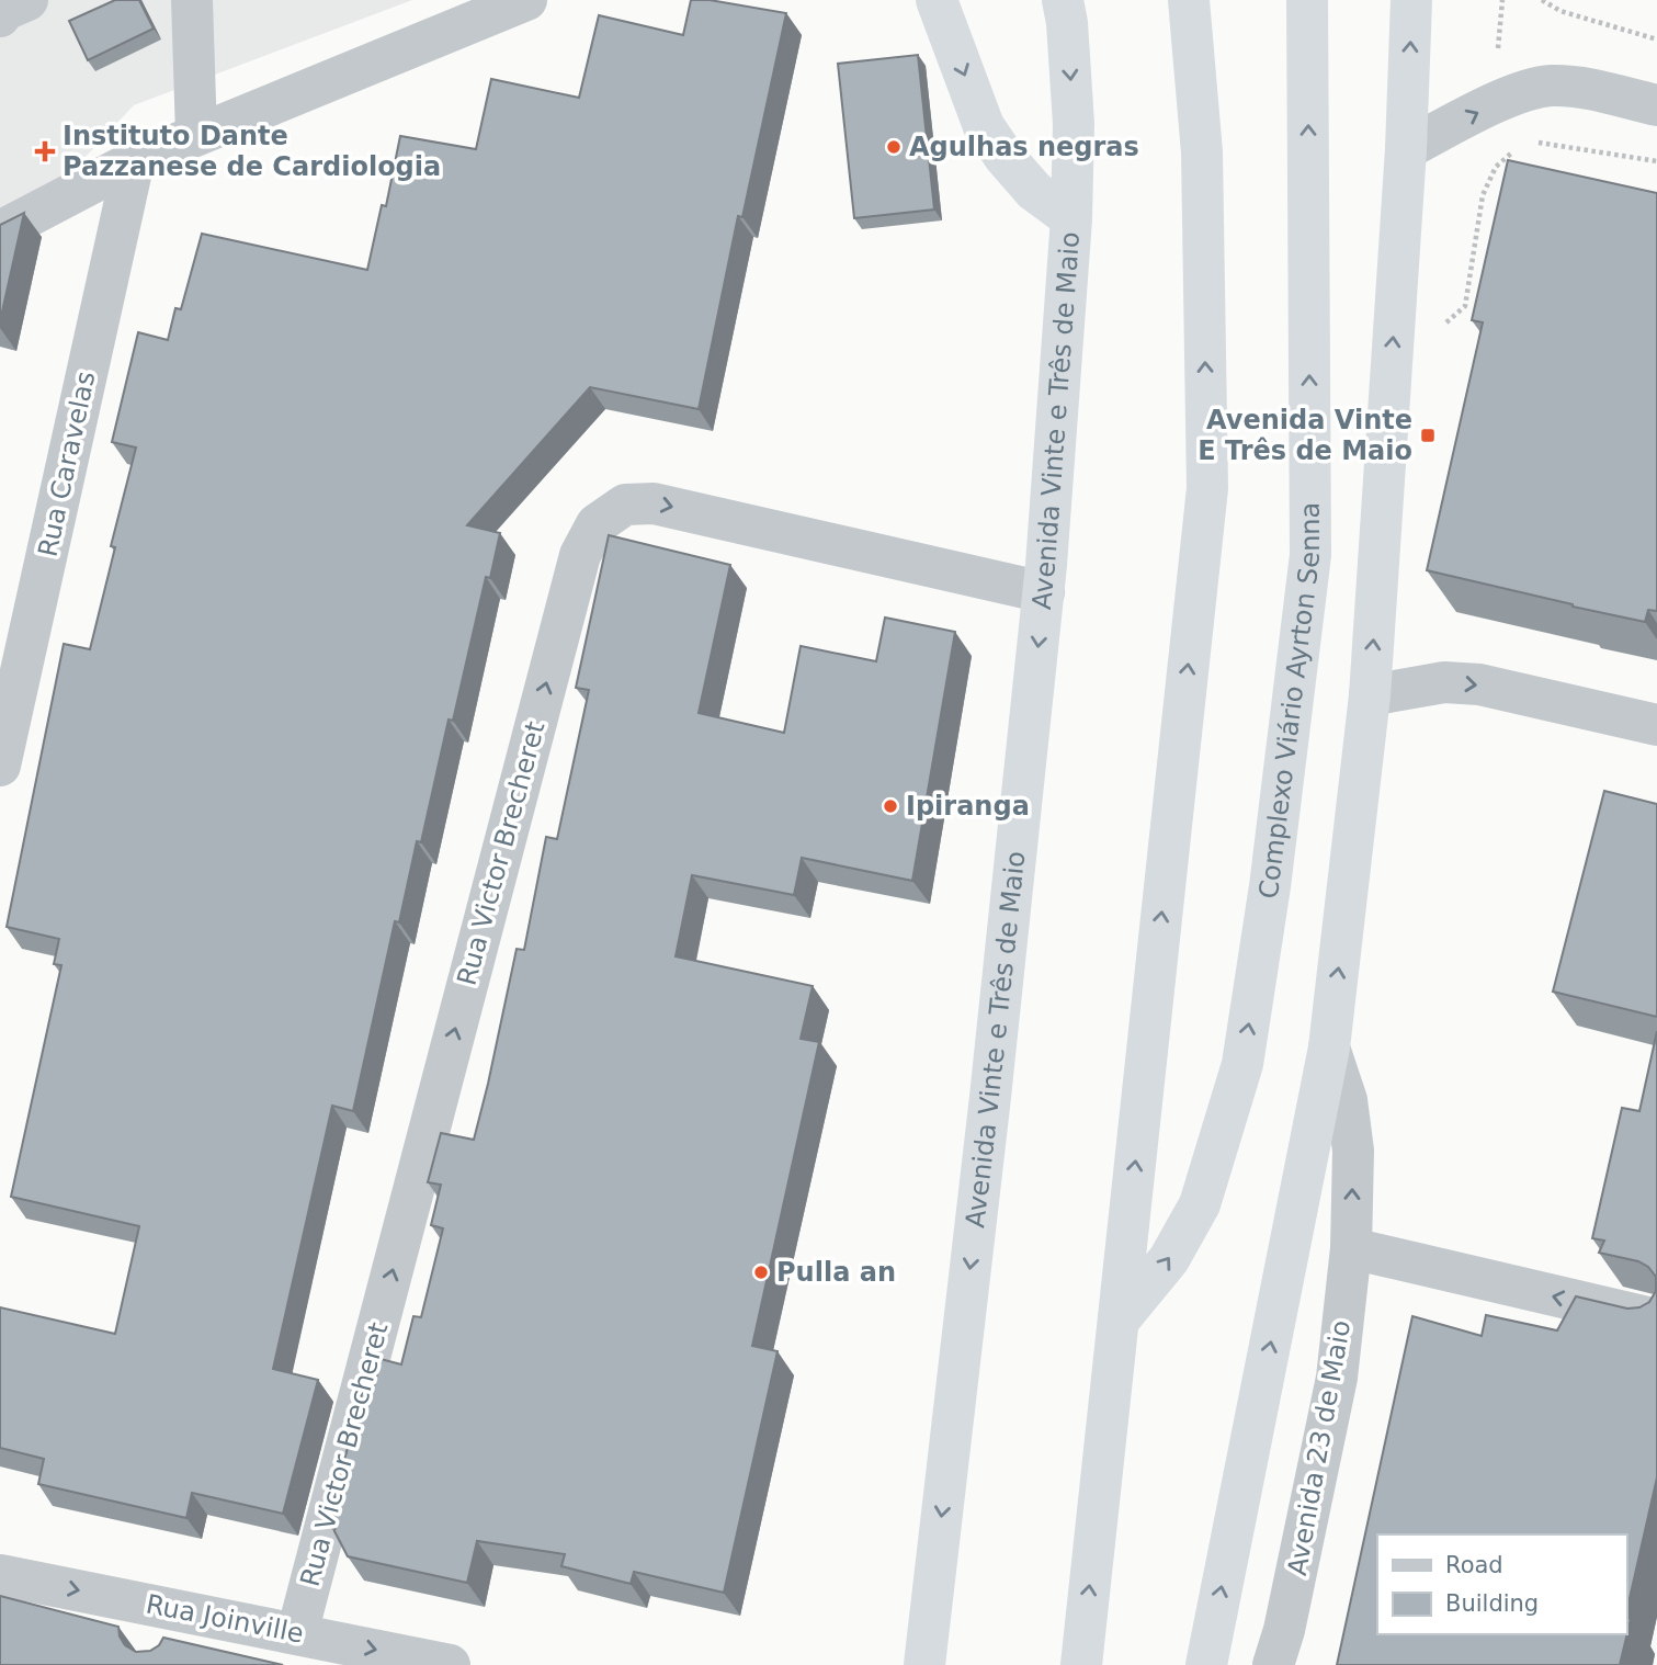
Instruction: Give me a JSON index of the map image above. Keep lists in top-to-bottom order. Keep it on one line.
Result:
{"streets":{"highway":["Avenida Vinte e Três de Maio","Complexo Viário Ayrton Senna"],"street":["Rua Caravelas","Rua Victor Brecheret","Avenida 23 de Maio","Rua Joinville"]},"crossings":[["Avenida Vinte e Três de Maio","Rua Victor Brecheret"],["Rua Victor Brecheret","Rua Joinville"]],"one_way":["Rua Joinville"],"places":{"other":["Agulhas negras","Ipiranga","Pulla an"],"health":["Instituto Dante Pazzanese de Cardiologia"],"transit":["Avenida Vinte E Três de Maio"]},"legend":["Road","Building"]}
